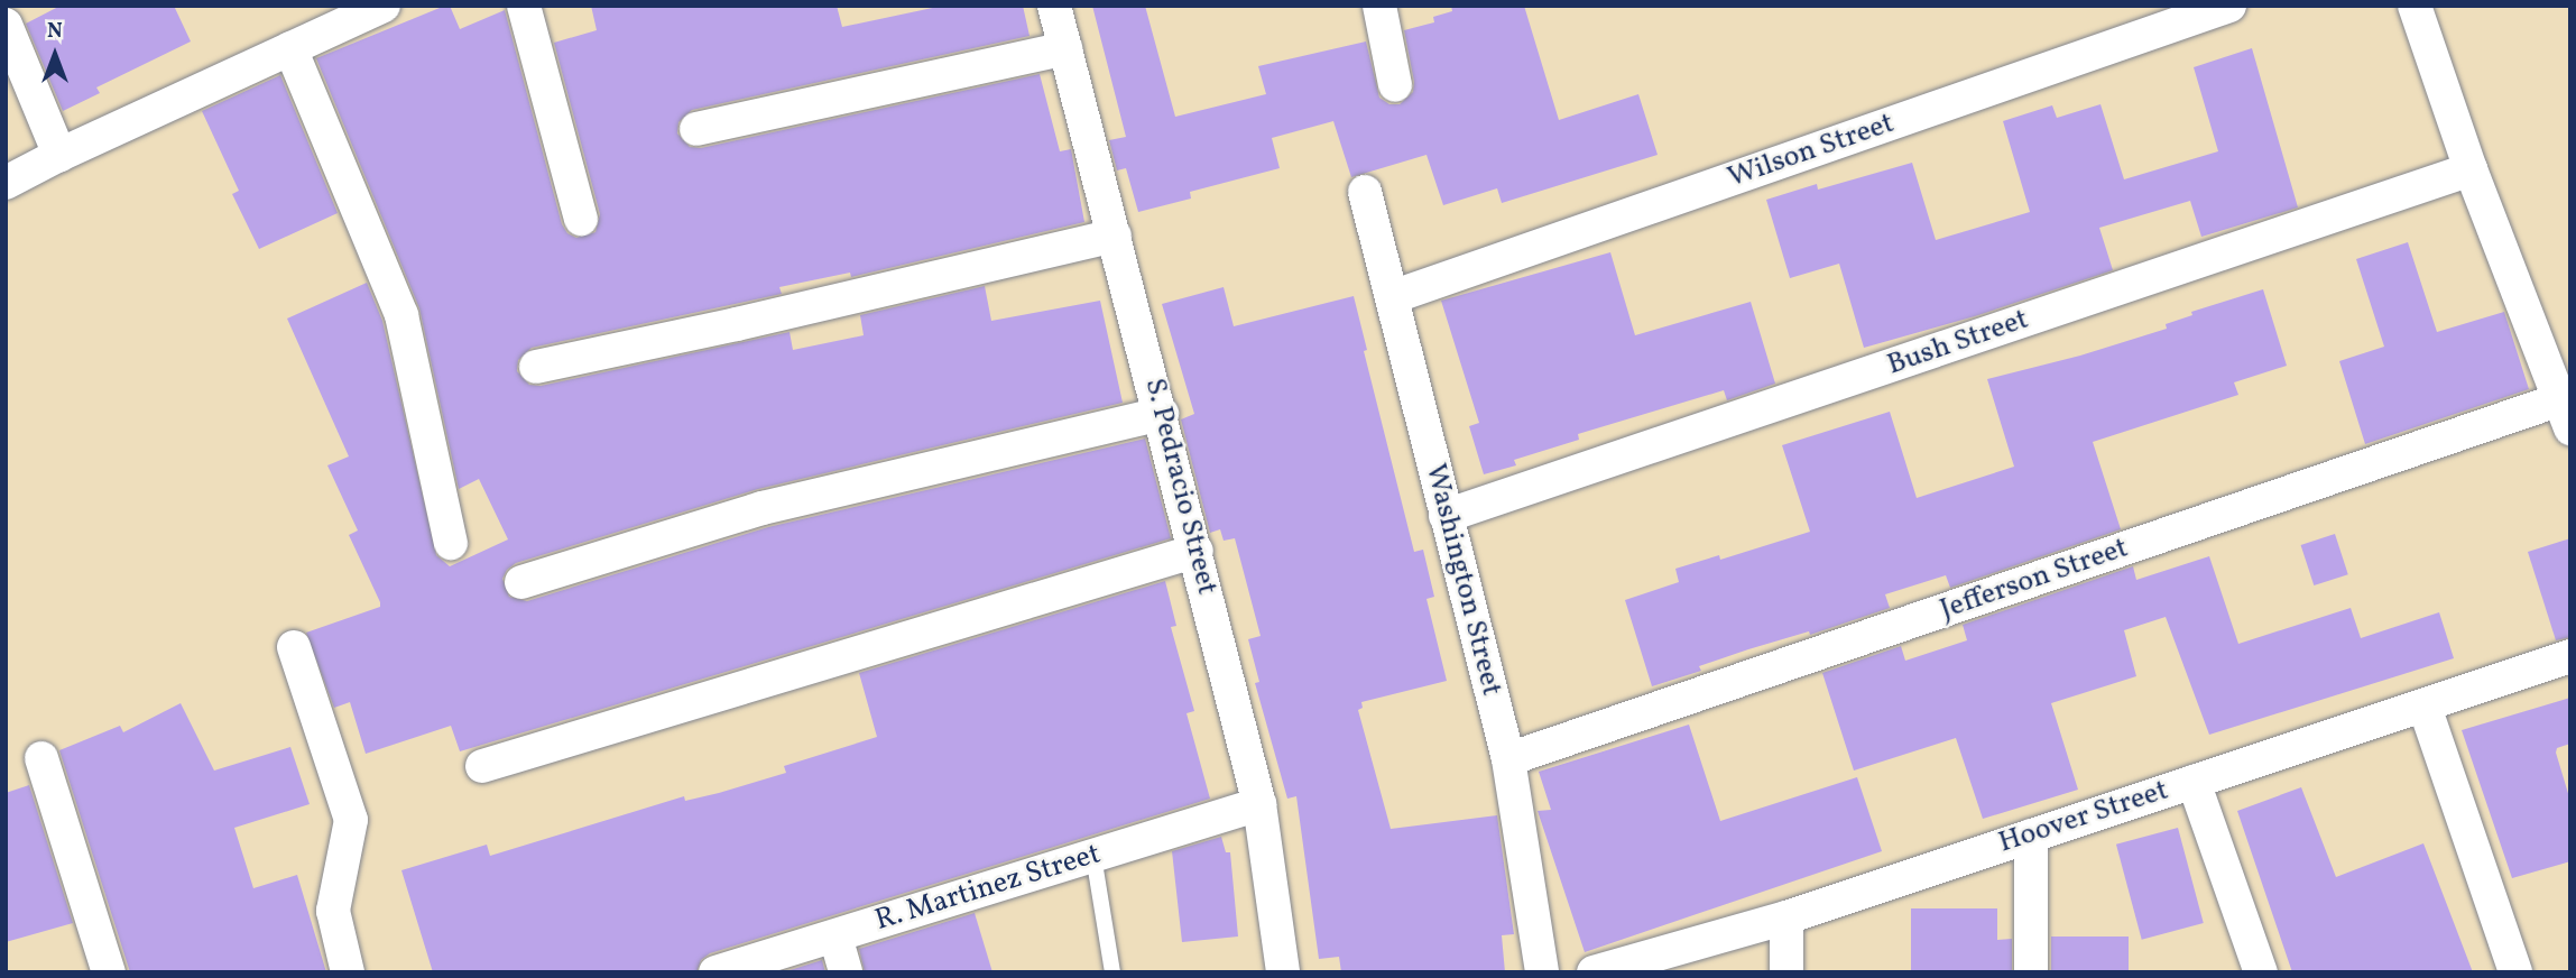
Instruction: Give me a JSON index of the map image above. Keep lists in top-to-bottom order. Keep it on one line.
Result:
{"streets":{"street":["Wilson Street","Bush Street","S. Pedracio Street","Washington Street","Jefferson Street","Hoover Street","R. Martinez Street"]},"crossings":[["Wilson Street","Washington Street"],["Bush Street","Washington Street"],["S. Pedracio Street","R. Martinez Street"],["Washington Street","Jefferson Street"]],"north":"top"}
